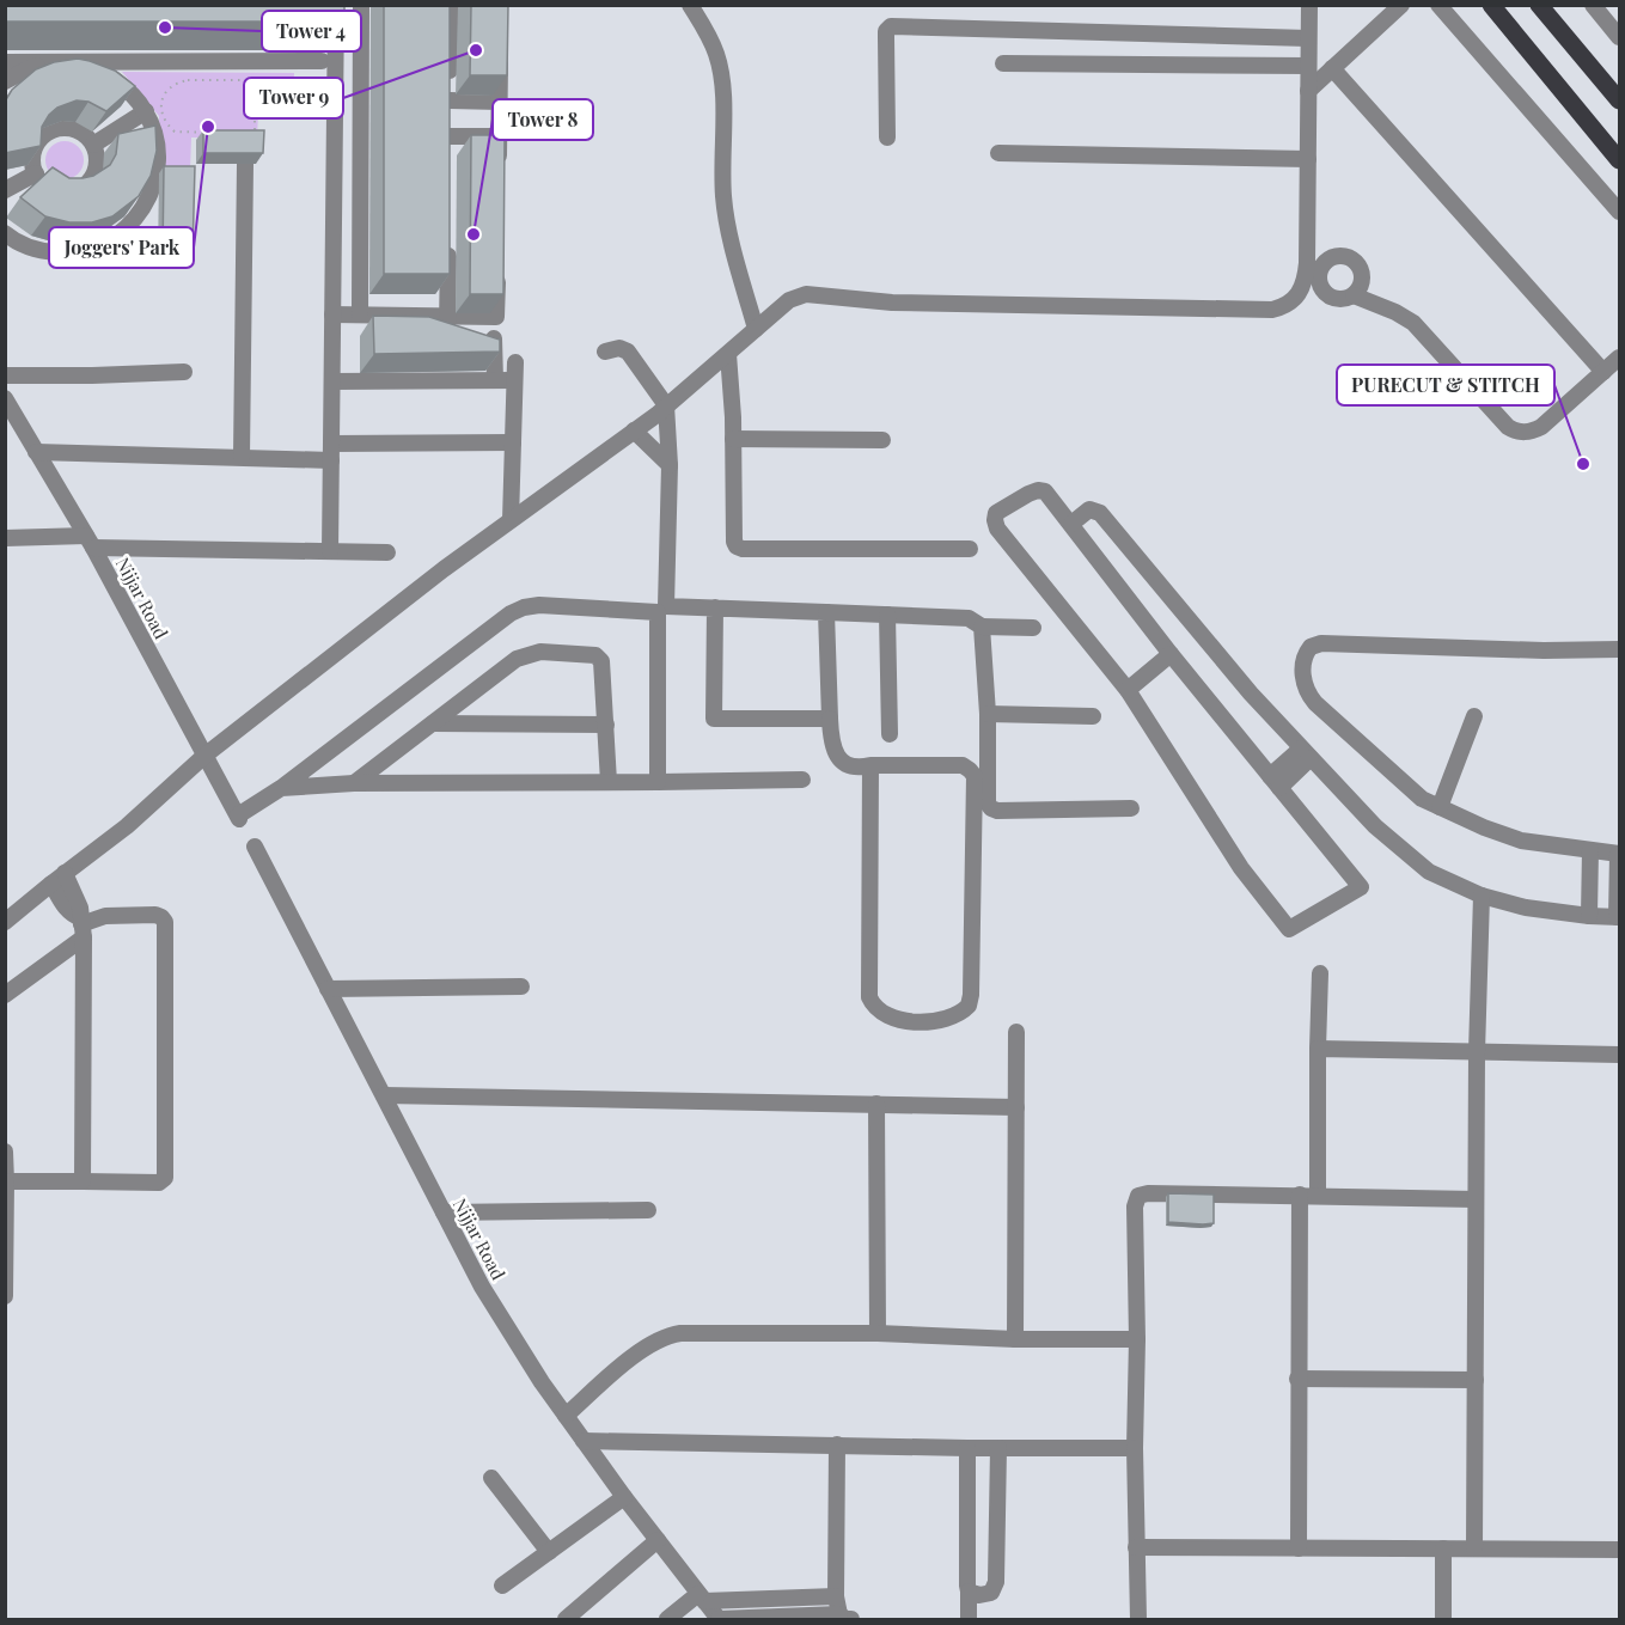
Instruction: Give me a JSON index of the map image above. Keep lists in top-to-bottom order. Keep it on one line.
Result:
{"streets":{"street":["Nijjar Road"]},"places":["Tower 4","Tower 9","Joggers' Park","Tower 8","PURECUT & STITCH"]}
